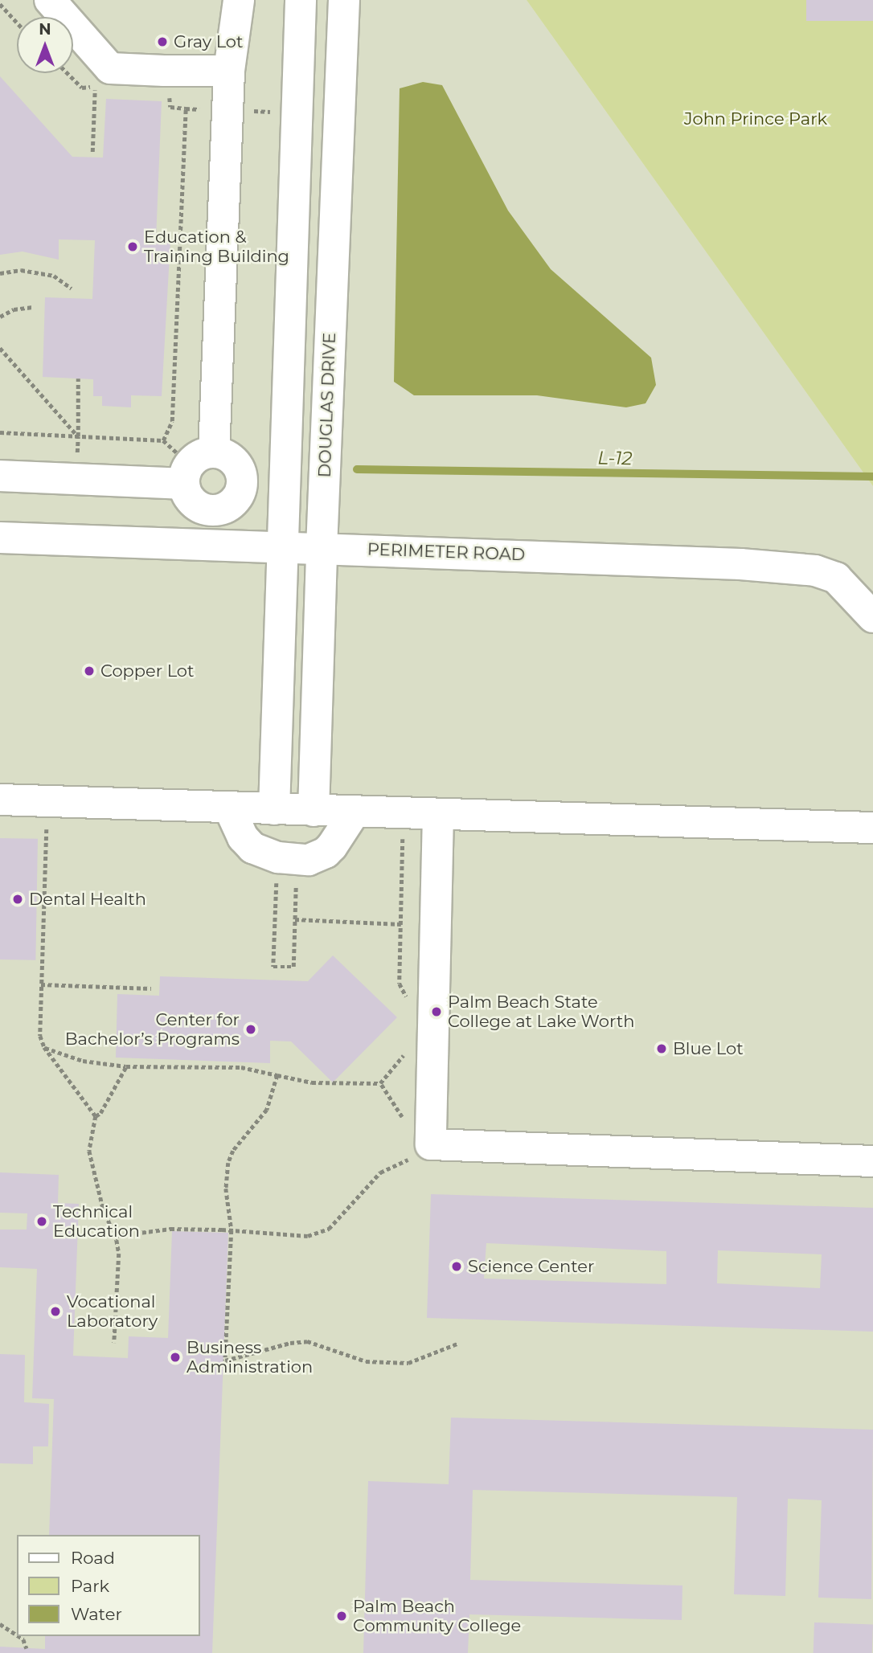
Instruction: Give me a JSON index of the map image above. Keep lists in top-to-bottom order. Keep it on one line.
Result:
{"streets":{"street":["DOUGLAS DRIVE","PERIMETER ROAD"]},"crossings":[["DOUGLAS DRIVE","PERIMETER ROAD"]],"water":["L-12"],"parks":["John Prince Park"],"places":["Gray Lot","Education & Training Building","Copper Lot","Dental Health","Palm Beach State College at Lake Worth","Center for Bachelor’s Programs","Blue Lot","Technical Education","Science Center","Vocational Laboratory","Business Administration","Palm Beach Community College"],"legend":["Road","Park","Water"],"north":"top"}
